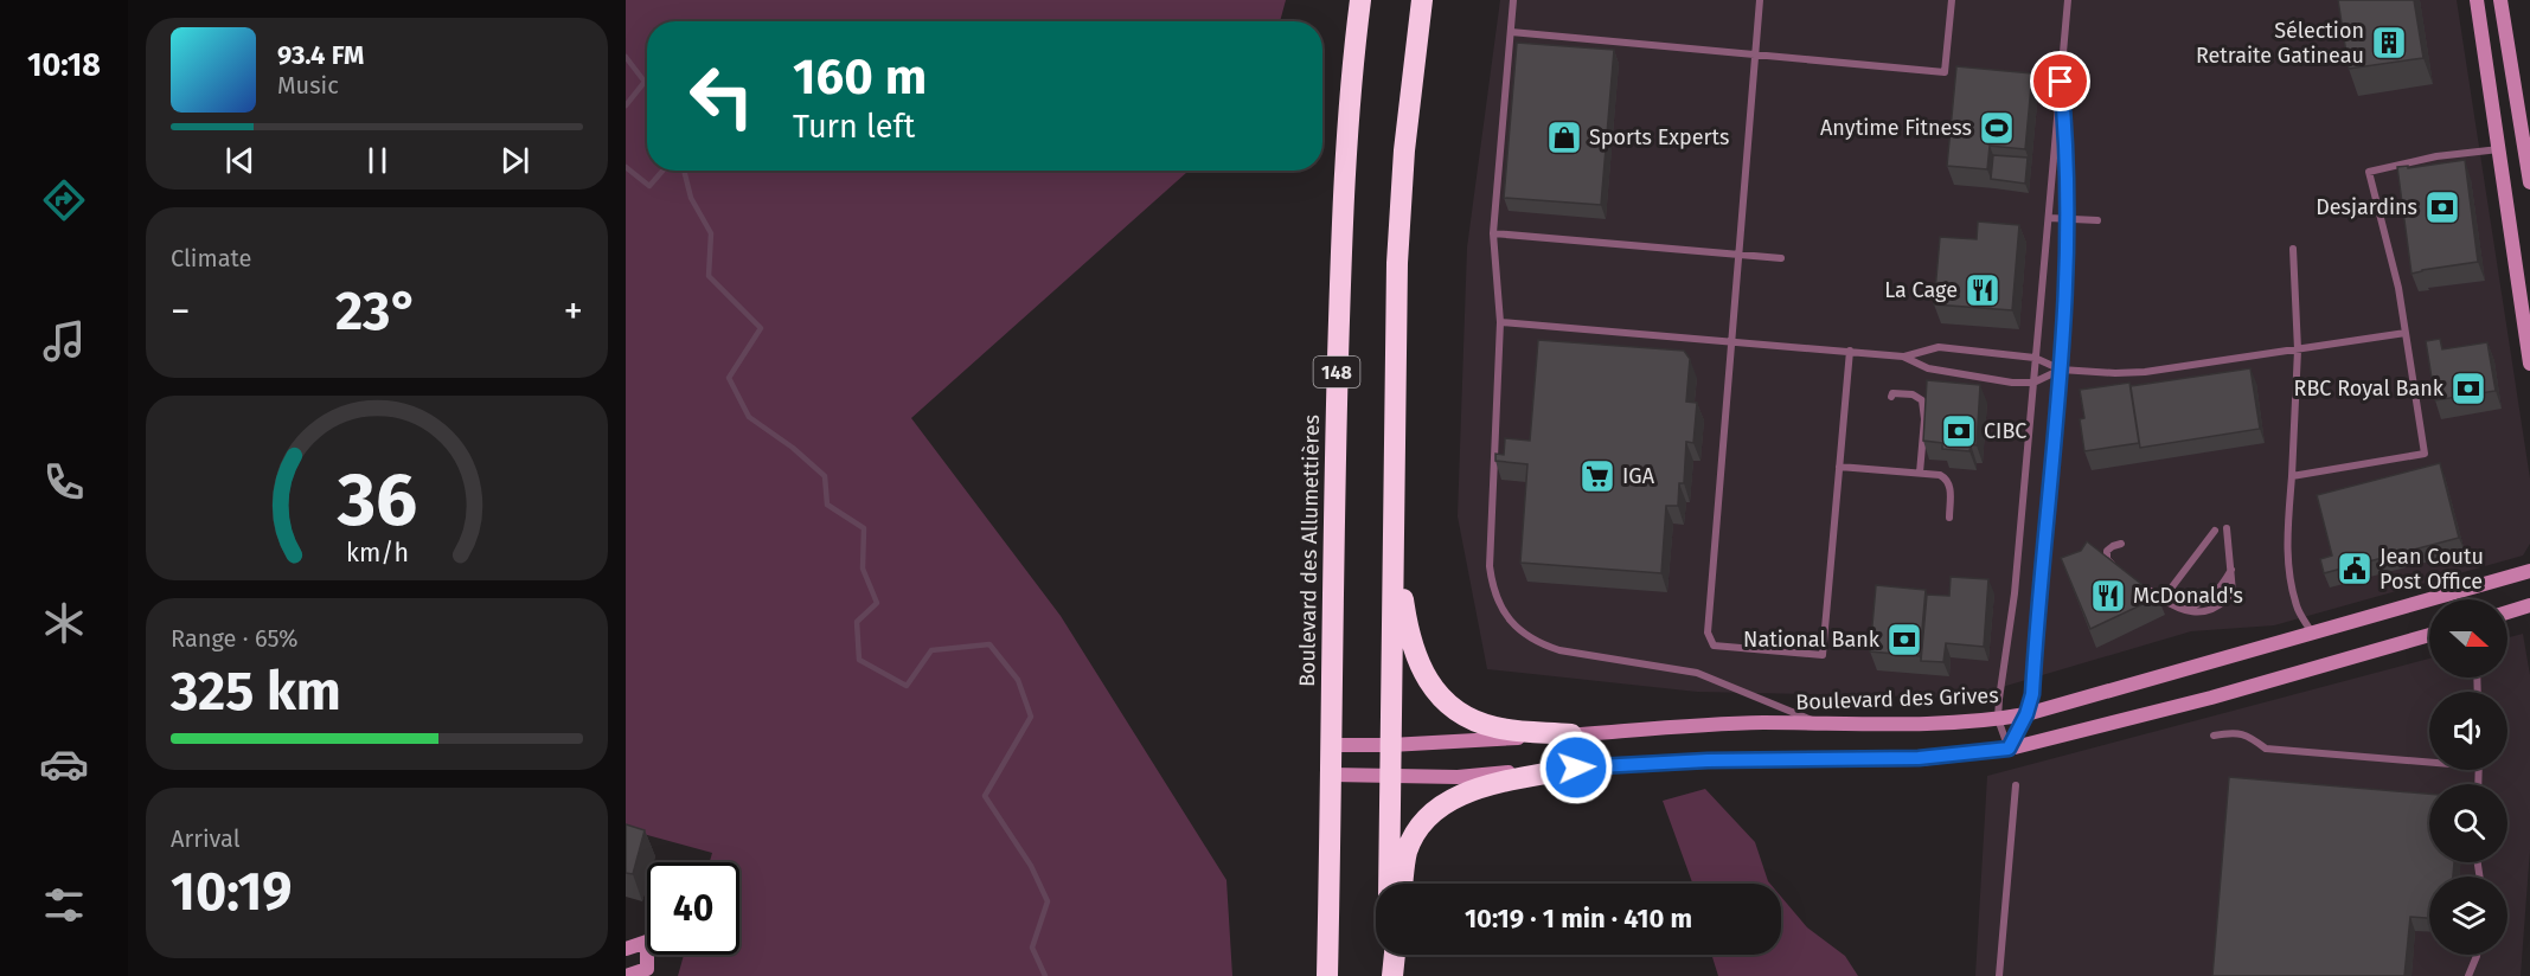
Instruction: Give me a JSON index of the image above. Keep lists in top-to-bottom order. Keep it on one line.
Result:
{"streets":{"highway":["148","Boulevard des Allumettières"],"street":["Boulevard des Grives"]},"crossings":[["Boulevard des Allumettières","Boulevard des Grives"]],"places":{"building":["Sélection Retraite Gatineau"],"sports":["Anytime Fitness"],"shop":["Sports Experts"],"bank":["Desjardins","RBC Royal Bank","CIBC","National Bank"],"restaurant":["La Cage","McDonald's"],"supermarket":["IGA"],"public building":["Jean Coutu Post Office"]},"north":"right","page":{"tabs":"10:18","turn":["160 m","Turn left"],"song":["93.4 FM","Music"],"tile":["Climate",["Range · 65%","325 km"],["Arrival","10:19"]],"heat":["−","23°","+"],"limit":"40","trip":"10:19 · 1 min · 410 m","gauge":["36","km/h"]}}
